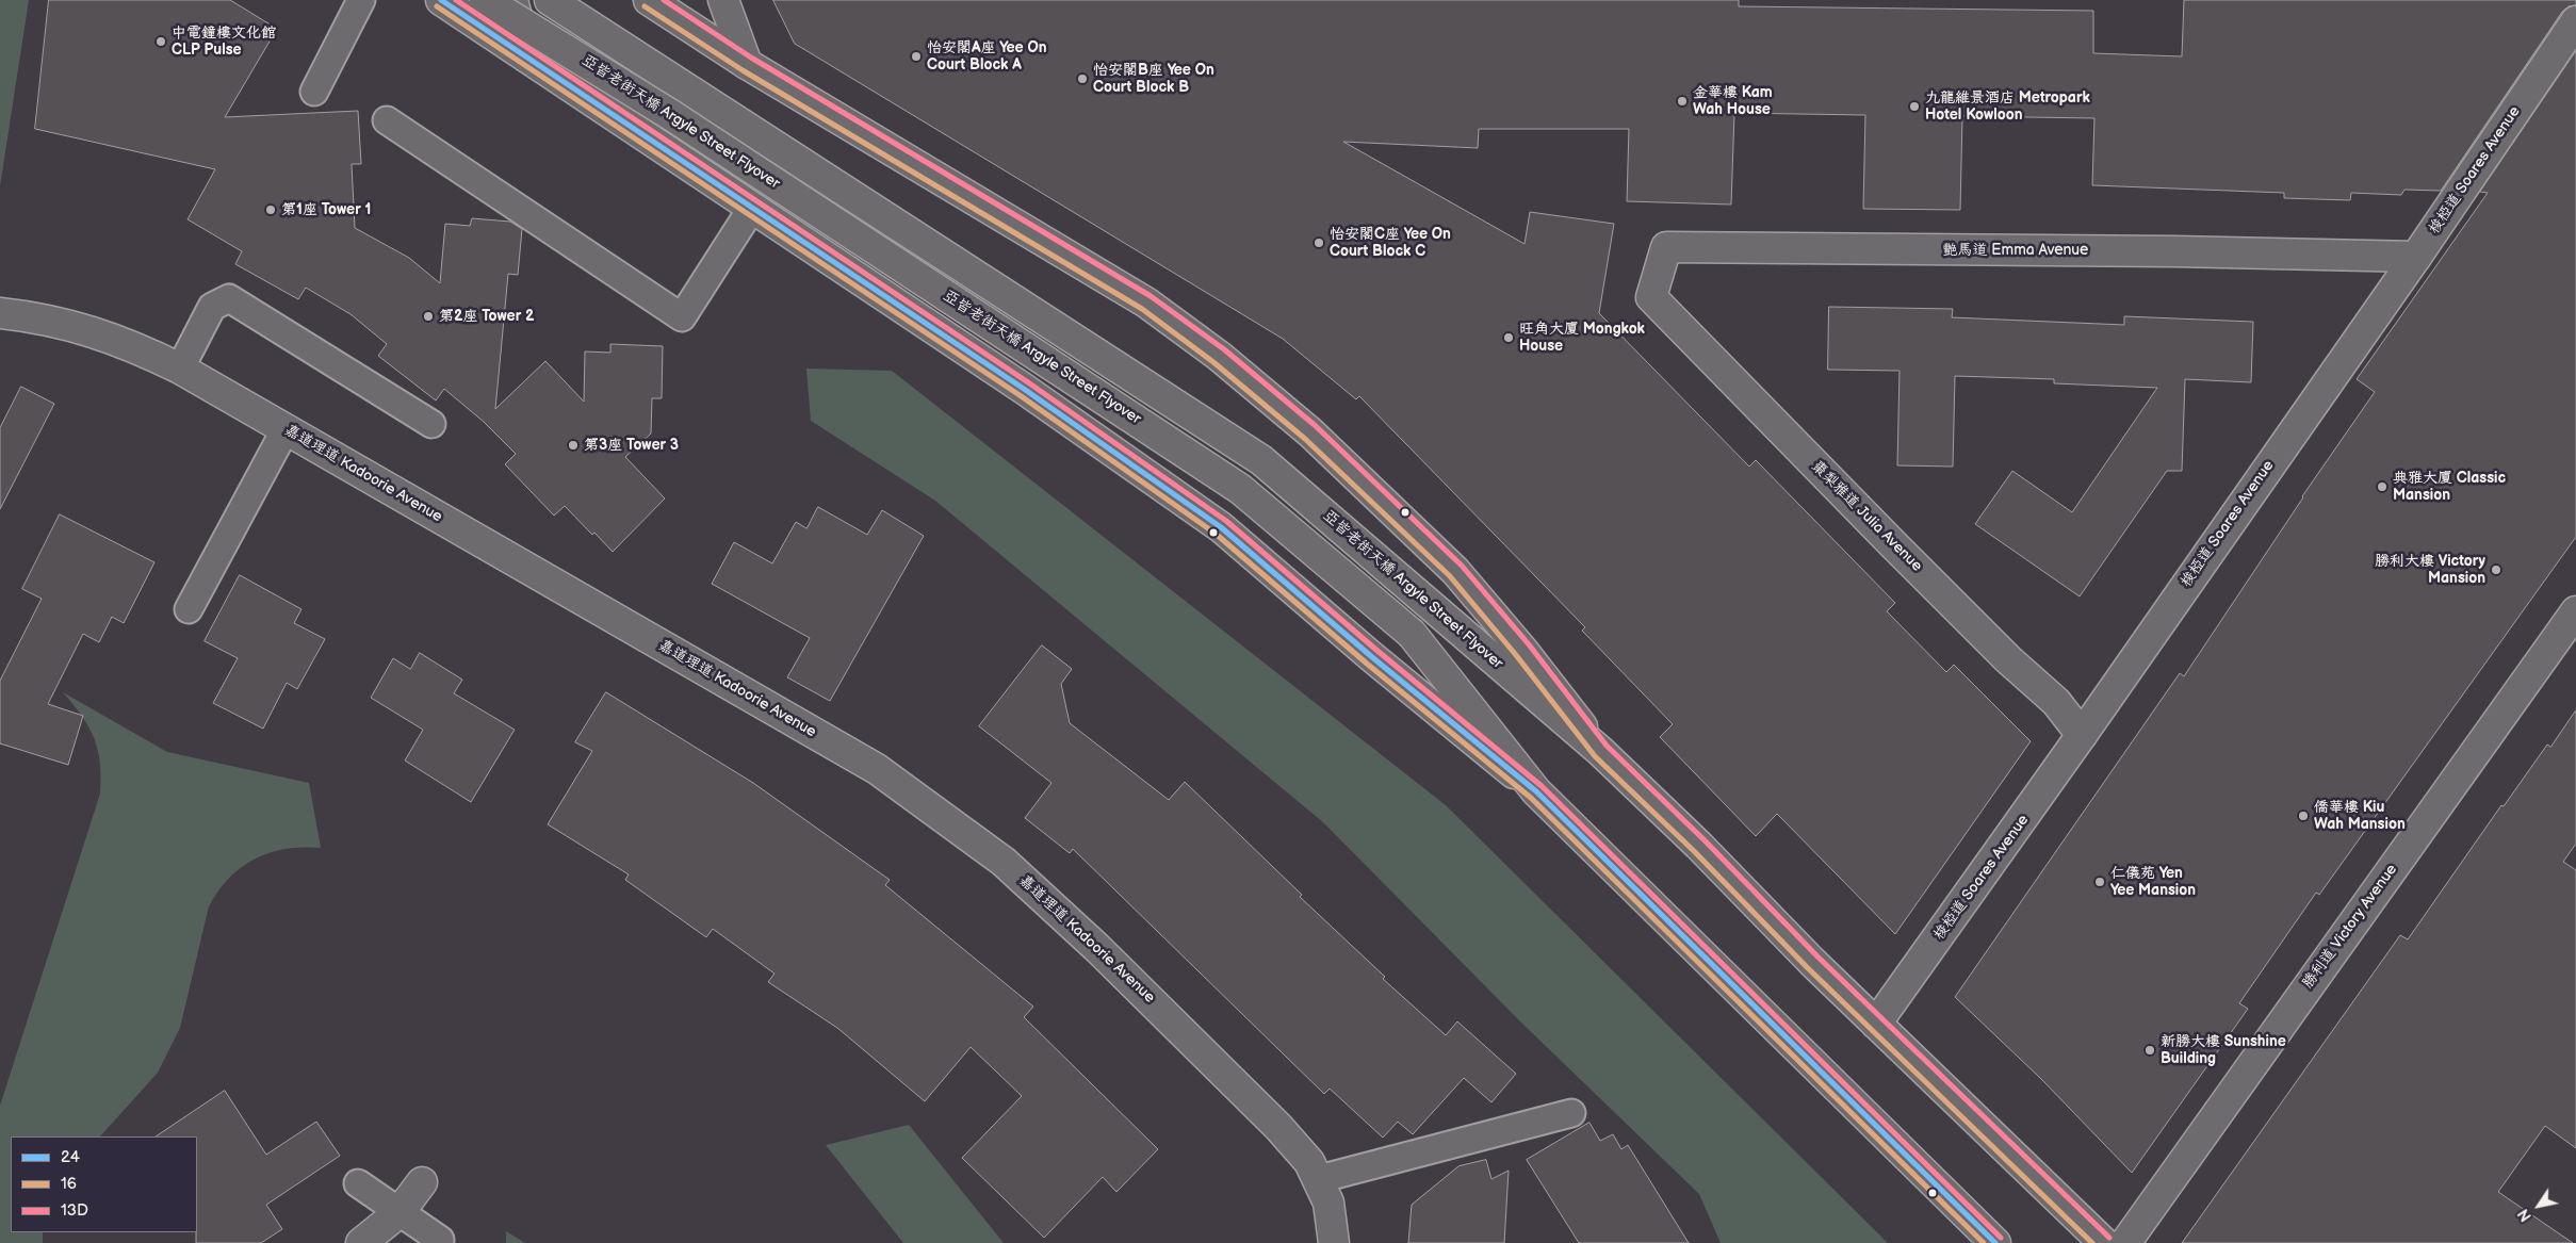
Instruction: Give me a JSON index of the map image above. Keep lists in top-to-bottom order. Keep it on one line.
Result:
{"streets":{"main road":["亞皆老街天橋 Argyle Street Flyover","梭椏道 Soares Avenue","艷馬道 Emma Avenue","嘉道理道 Kadoorie Avenue","棗梨雅道 Julia Avenue","勝利道 Victory Avenue"]},"crossings":[["梭椏道 Soares Avenue","艷馬道 Emma Avenue"],["梭椏道 Soares Avenue","棗梨雅道 Julia Avenue"],["艷馬道 Emma Avenue","棗梨雅道 Julia Avenue"]],"places":["中電鐘樓文化館 CLP Pulse","怡安閣A座 Yee On Court Block A","怡安閣B座 Yee On Court Block B","金華樓 Kam Wah House","九龍維景酒店 Metropark Hotel Kowloon","第1座 Tower 1","怡安閣C座 Yee On Court Block C","第2座 Tower 2","旺角大廈 Mongkok House","第3座 Tower 3","典雅大廈 Classic Mansion","勝利大樓 Victory Mansion","僑華樓 Kiu Wah Mansion","仁儀苑 Yen Yee Mansion","新勝大樓 Sunshine Building"],"lines":["transit line 24","transit line 13D","transit line 16"],"legend":["24","16","13D"],"north":"bottom left"}
